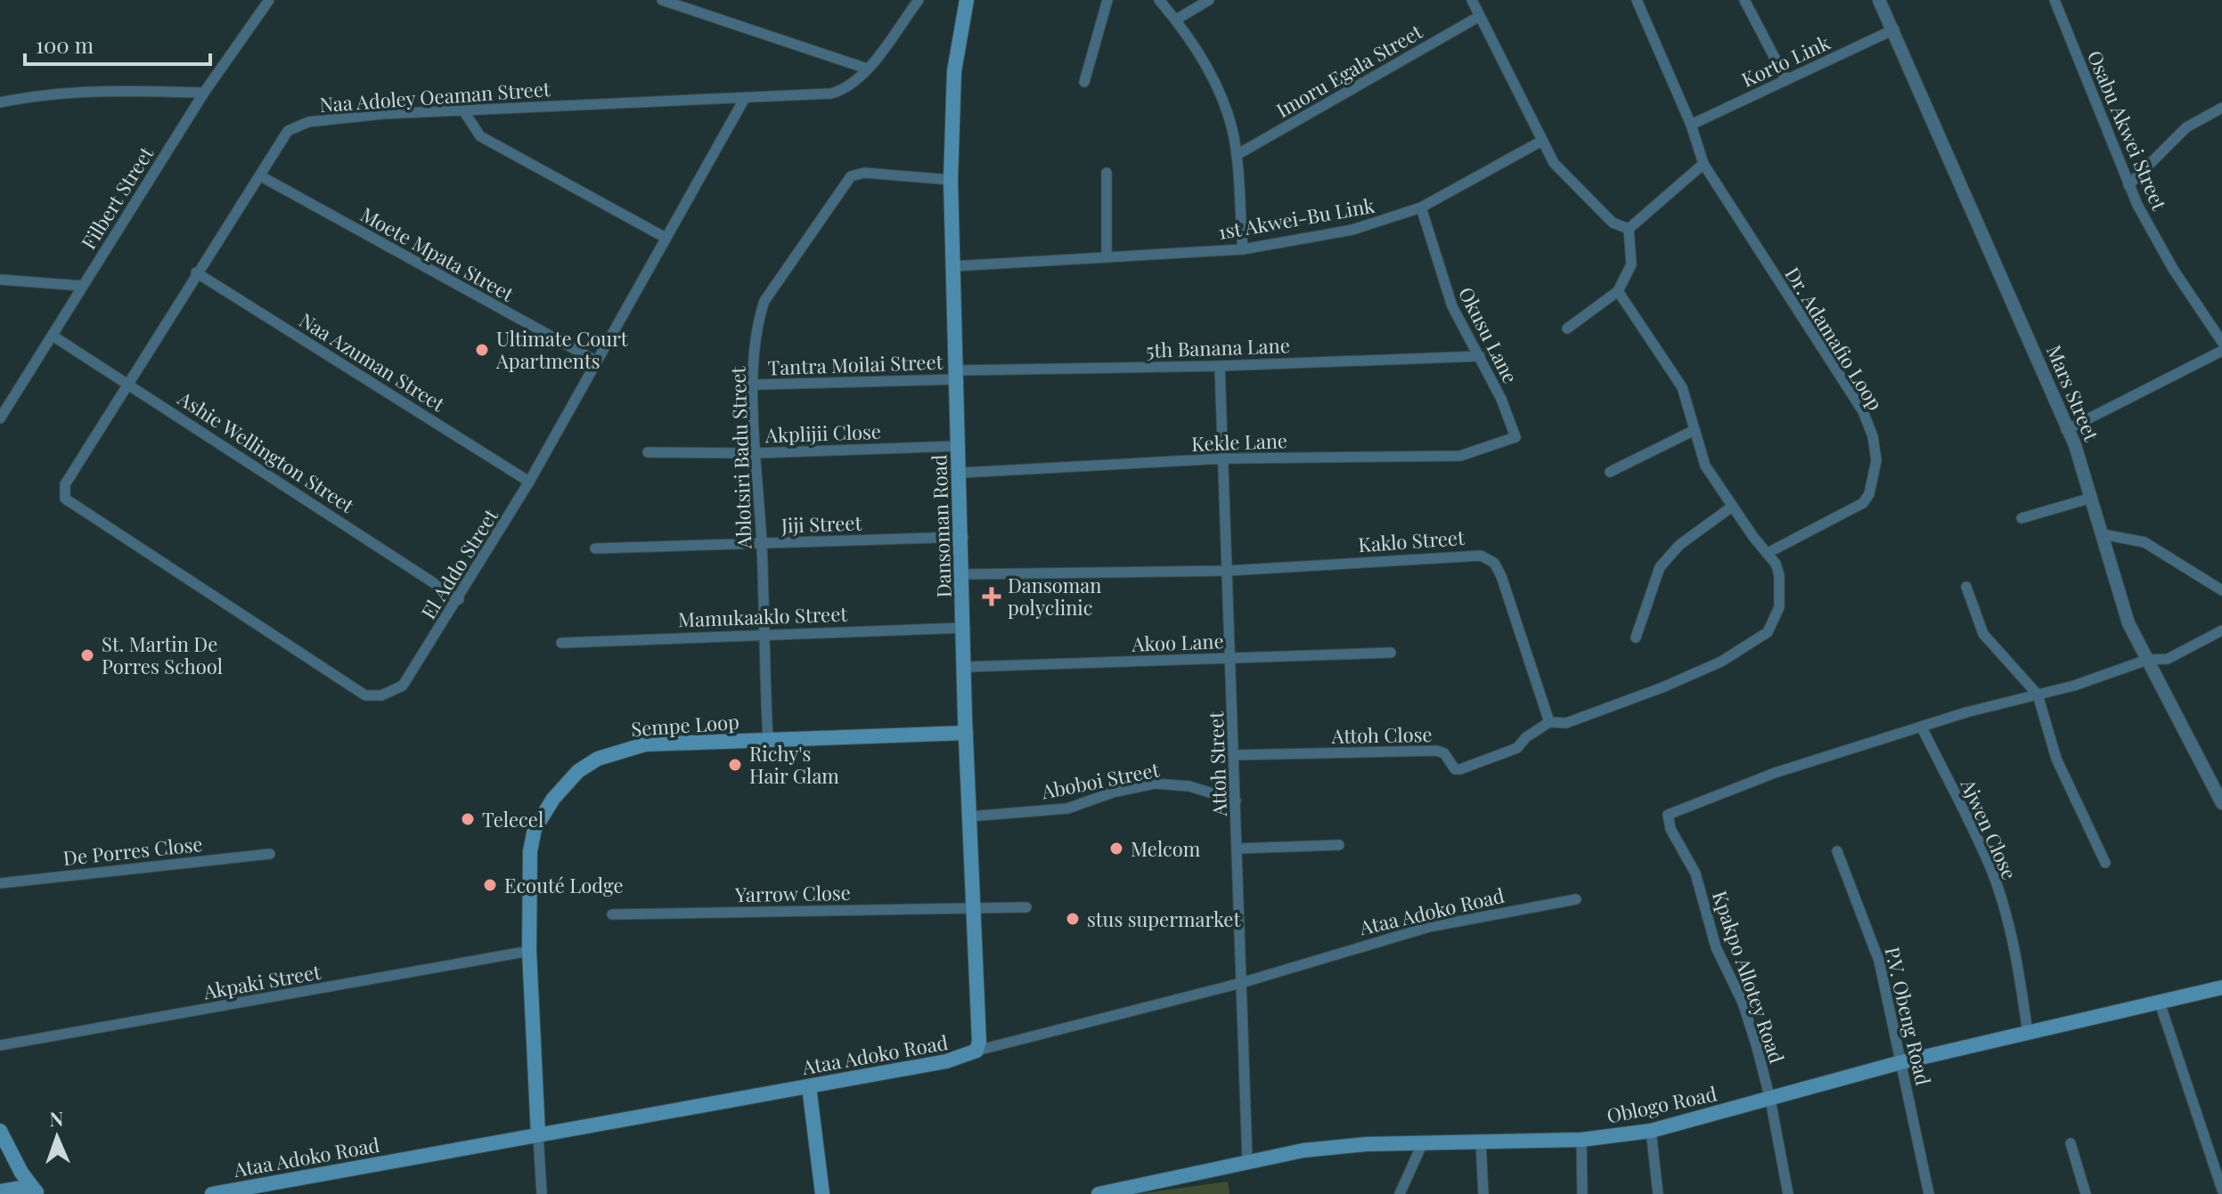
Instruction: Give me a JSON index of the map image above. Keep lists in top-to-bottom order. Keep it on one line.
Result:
{"streets":{"main road":["Dansoman Road","Sempe Loop","Ataa Adoko Road","Oblogo Road"],"street":["Korto Link","Imoru Egala Street","Naa Adoley Oeaman Street","Osabu Akwei Street","Filbert Street","1st Akwei-Bu Link","Moete Mpata Street","Okusu Lane","Dr. Adamafio Loop","5th Banana Lane","Naa Azuman Street","Tantra Moilai Street","Mars Street","Akplijii Close","Kekle Lane","Ashie Wellington Street","Ablotsiri Badu Street","Jiji Street","Kaklo Street","El Addo Street","Mamukaaklo Street","Akoo Lane","Attoh Close","Attoh Street","Aboboi Street","Ajwen Close","De Porres Close","Yarrow Close","Kpakpo Allotey Road","Akpaki Street","P.V. Obeng Road"]},"crossings":[["Korto Link","Dr. Adamafio Loop"],["Korto Link","Mars Street"],["Naa Adoley Oeaman Street","Moete Mpata Street"],["Naa Adoley Oeaman Street","Naa Azuman Street"],["Naa Adoley Oeaman Street","Ashie Wellington Street"],["Naa Adoley Oeaman Street","El Addo Street"],["Filbert Street","Ashie Wellington Street"],["1st Akwei-Bu Link","Okusu Lane"],["1st Akwei-Bu Link","Dansoman Road"],["Moete Mpata Street","El Addo Street"],["Okusu Lane","5th Banana Lane"],["Okusu Lane","Kekle Lane"],["5th Banana Lane","Tantra Moilai Street"],["5th Banana Lane","Dansoman Road"],["5th Banana Lane","Attoh Street"],["Naa Azuman Street","El Addo Street"],["Tantra Moilai Street","Ablotsiri Badu Street"],["Tantra Moilai Street","Dansoman Road"],["Akplijii Close","Ablotsiri Badu Street"],["Akplijii Close","Dansoman Road"],["Kekle Lane","Dansoman Road"],["Kekle Lane","Attoh Street"],["Ashie Wellington Street","El Addo Street"],["Ablotsiri Badu Street","Jiji Street"],["Ablotsiri Badu Street","Dansoman Road"],["Ablotsiri Badu Street","Mamukaaklo Street"],["Ablotsiri Badu Street","Sempe Loop"],["Jiji Street","Dansoman Road"],["Dansoman Road","Kaklo Street"],["Dansoman Road","Mamukaaklo Street"],["Dansoman Road","Akoo Lane"],["Dansoman Road","Sempe Loop"],["Dansoman Road","Aboboi Street"],["Dansoman Road","Yarrow Close"],["Dansoman Road","Ataa Adoko Road"],["Kaklo Street","Attoh Close"],["Kaklo Street","Attoh Street"],["Akoo Lane","Attoh Street"],["Sempe Loop","Ataa Adoko Road"],["Sempe Loop","Akpaki Street"],["Attoh Close","Attoh Street"],["Attoh Street","Aboboi Street"],["Attoh Street","Ataa Adoko Road"],["Attoh Street","Oblogo Road"],["Ajwen Close","Kpakpo Allotey Road"],["Ajwen Close","Oblogo Road"],["Kpakpo Allotey Road","Oblogo Road"],["P.V. Obeng Road","Oblogo Road"]],"places":{"other":["Ultimate Court Apartments","St. Martin De Porres School","Richy's Hair Glam","Telecel","Melcom","Ecouté Lodge","stus supermarket"],"health":["Dansoman polyclinic"]},"scale_bar":"100 m","north":"top"}
